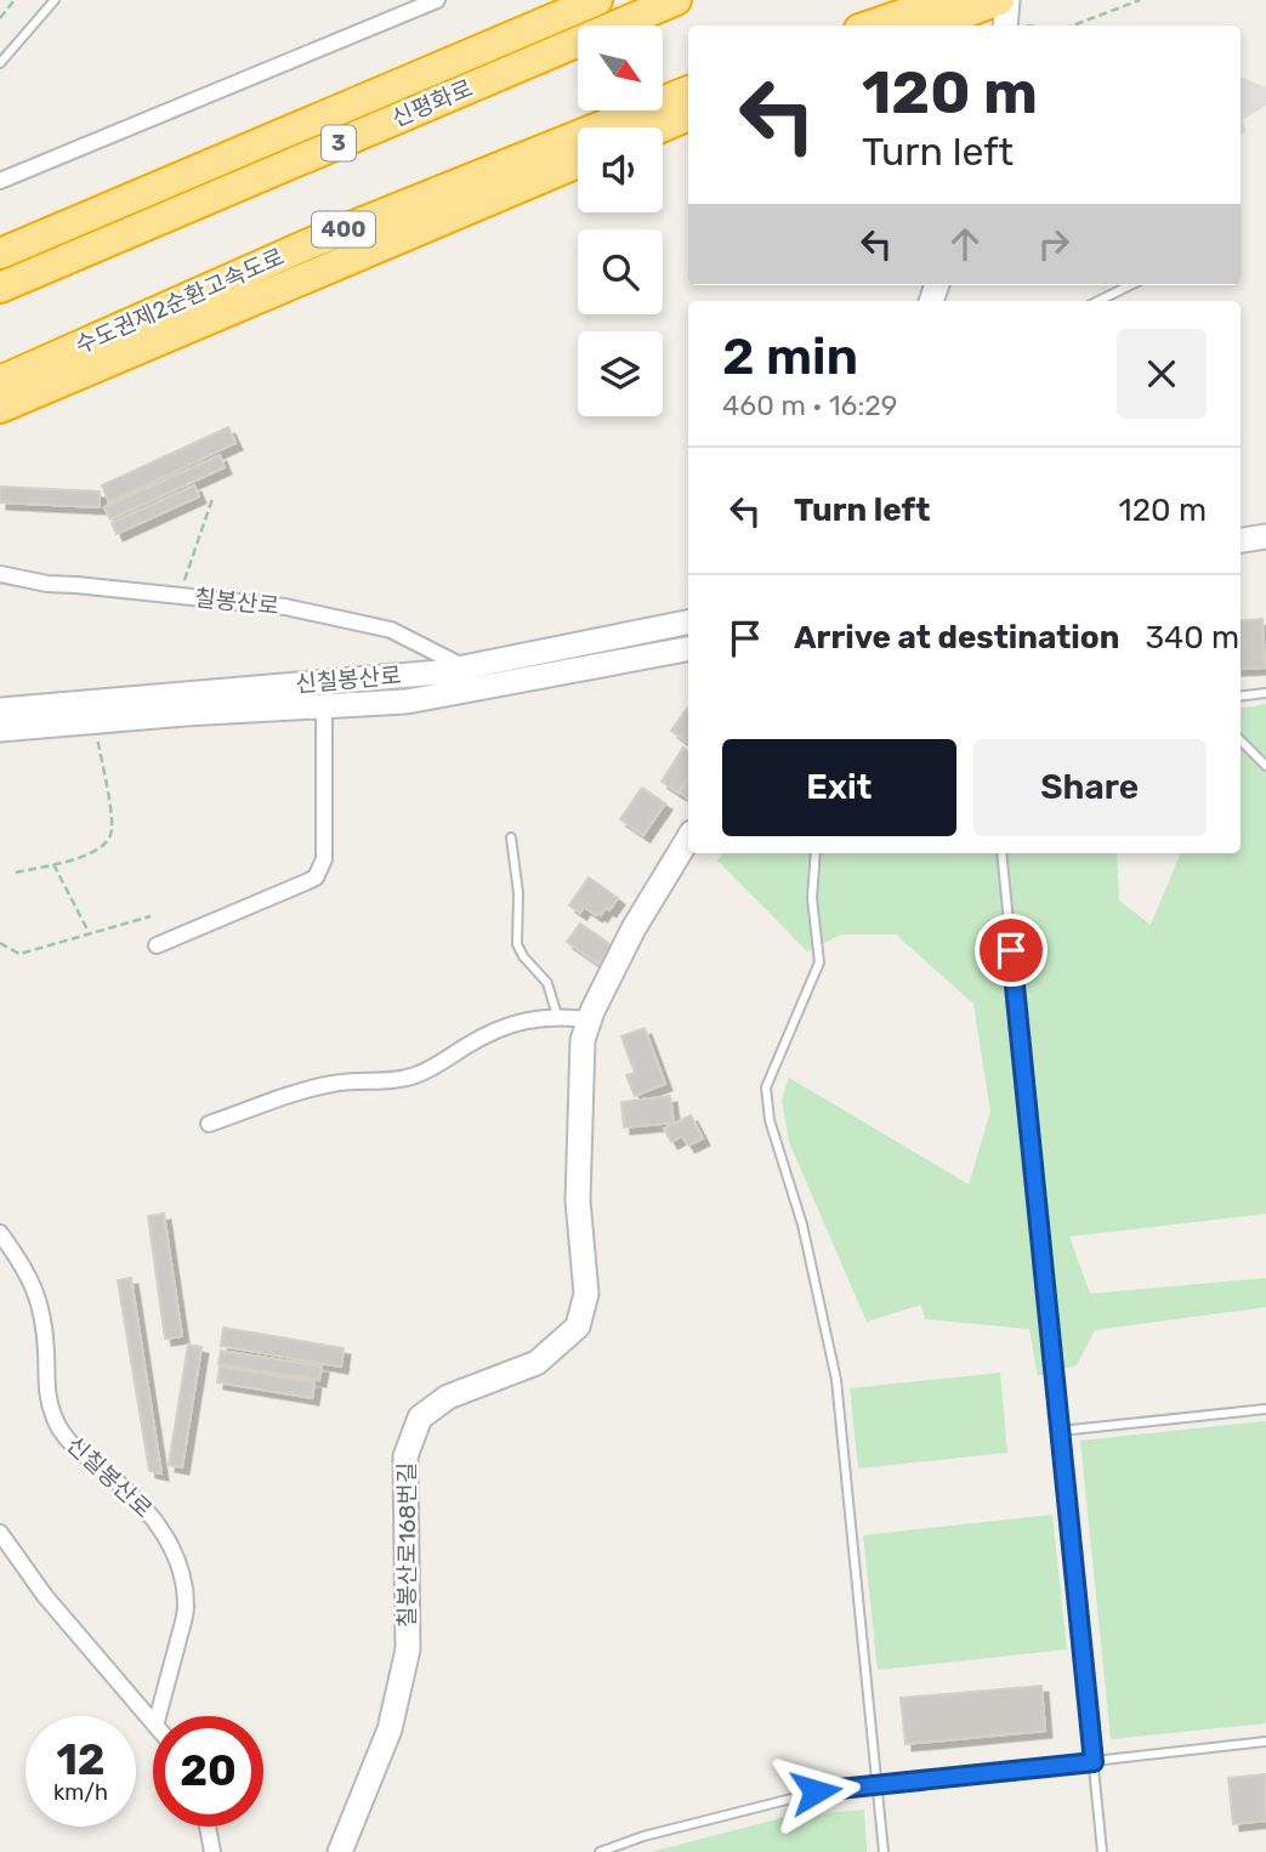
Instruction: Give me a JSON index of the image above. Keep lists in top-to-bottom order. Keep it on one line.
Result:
{"streets":{"highway":["신평화로","3","400","수도권제2순환고속도로"],"street":["칠봉산로","신칠봉산로","칠봉산로168번길"]},"crossings":[["칠봉산로","신칠봉산로"]],"north":"bottom right","page":{"turn":["120 m","Turn left"],"heading":["2 min","460 m · 16:29"],"list":[{"name":"Turn left","value":"120 m"},{"name":"Arrive at destination","value":"340 m"}],"buttons":["Exit","Share"],"speed":"12 km/h","limit":"20"}}
